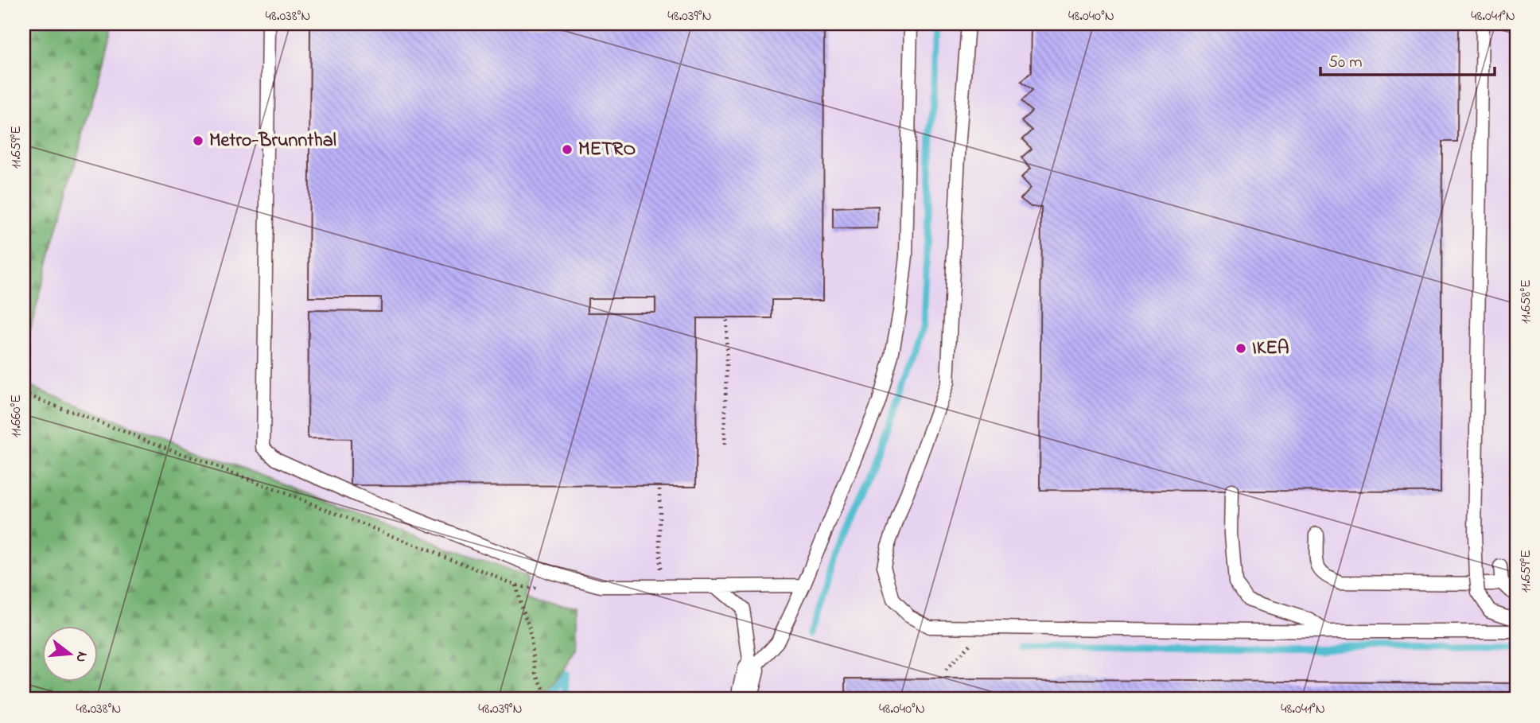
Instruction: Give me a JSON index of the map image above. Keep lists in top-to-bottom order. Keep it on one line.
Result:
{"places":["Metro-Brunnthal","METRO","IKEA"],"scale_bar":"50 m","north":"right","coordinates":["48.038°N","48.039°N","48.040°N","48.041°N","11.659°E","11.658°E","11.660°E"]}
